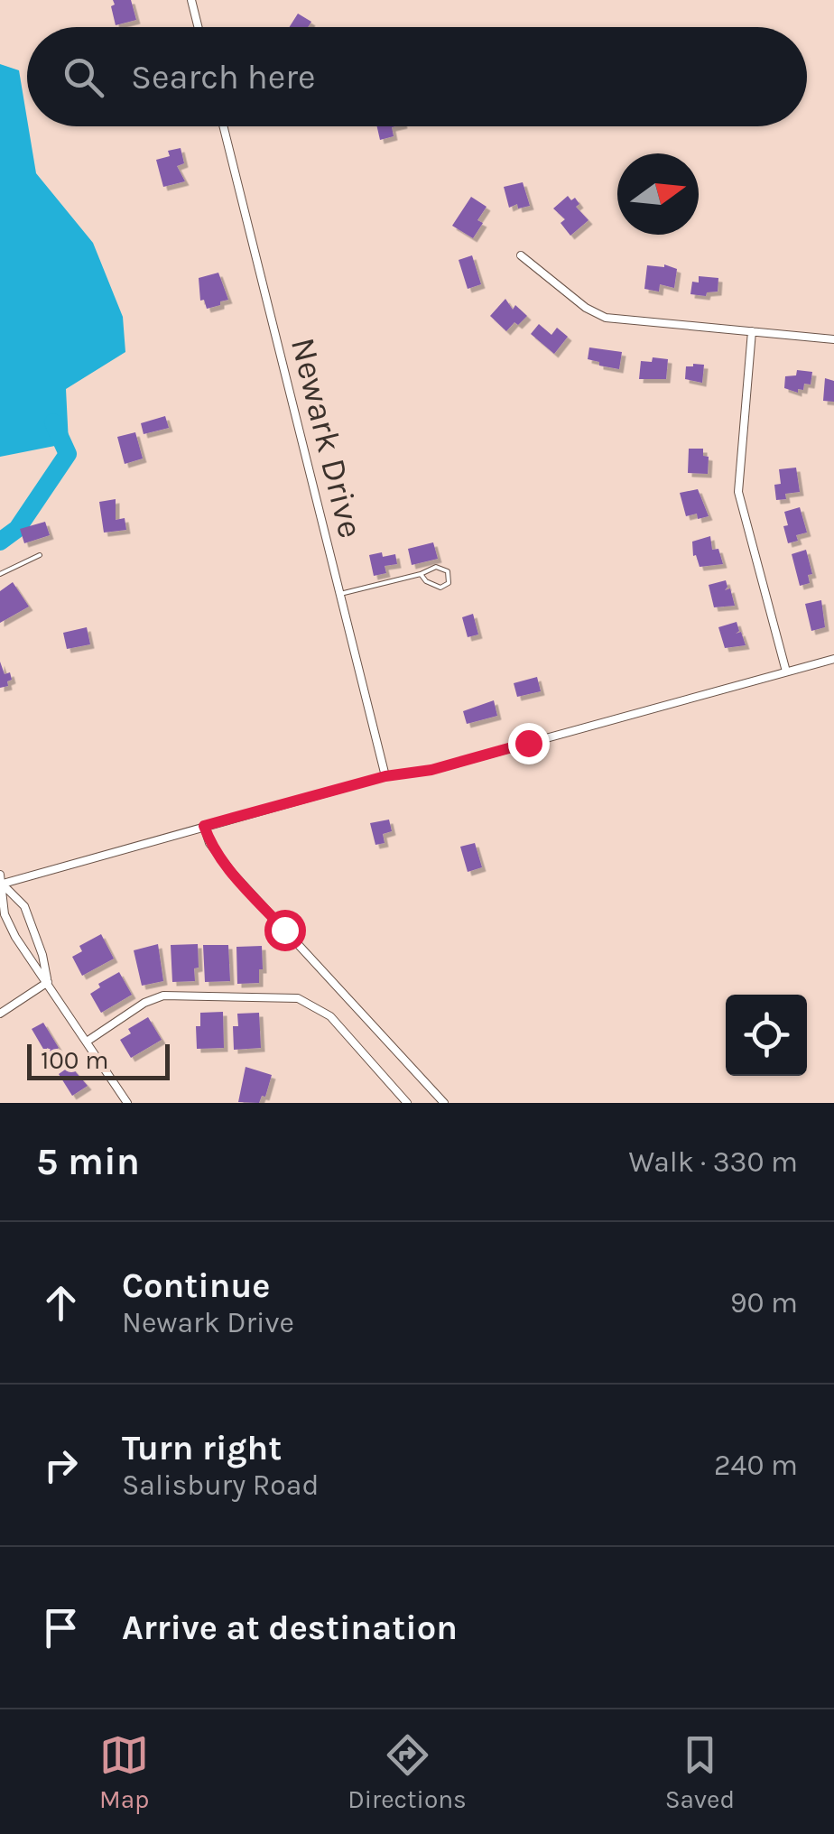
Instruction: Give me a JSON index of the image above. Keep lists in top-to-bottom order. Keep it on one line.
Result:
{"streets":{"street":["Newark Drive"]},"scale_bar":"100 m","north":"right","page":{"search":"Search here","scale":"100 m","heading":["5 min","Walk · 330 m"],"list":[["Continue","Newark Drive","90 m"],["Turn right","Salisbury Road","240 m"],"Arrive at destination"],"nav":["Map","Directions","Saved"]}}
